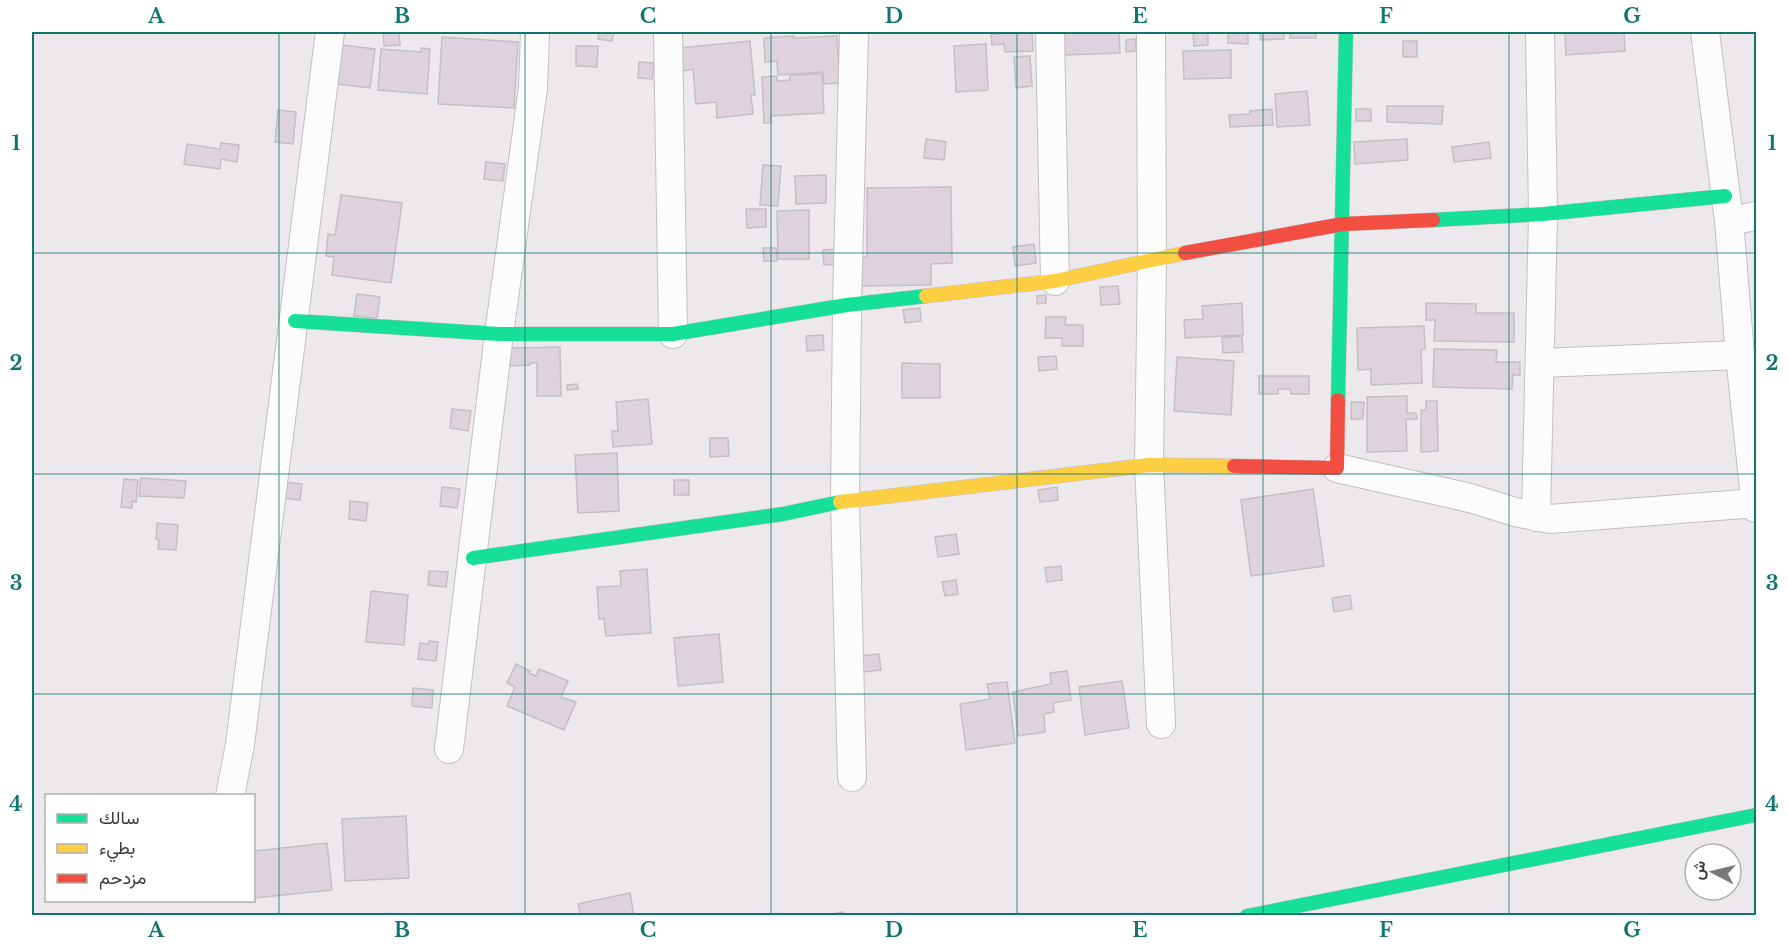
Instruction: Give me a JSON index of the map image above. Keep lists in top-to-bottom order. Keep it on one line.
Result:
{"legend":["سالك","بطيء","مزدحم"],"north":"left","grid":{"columns":["A","B","C","D","E","F","G"],"rows":["1","2","3","4"]}}
